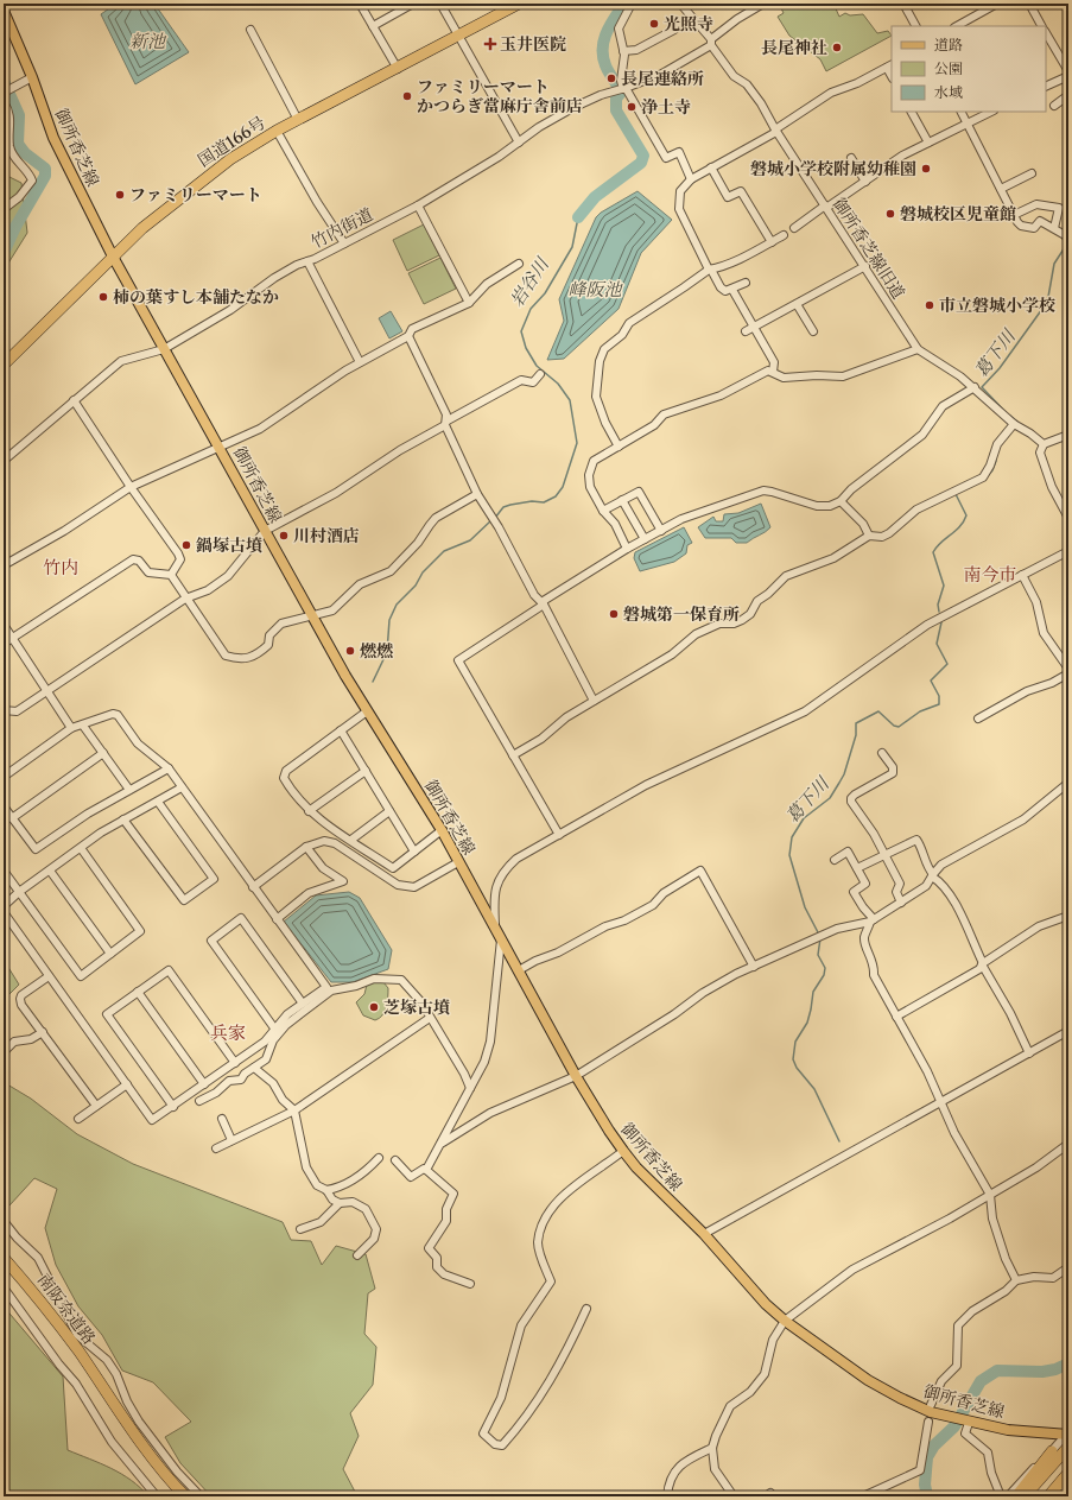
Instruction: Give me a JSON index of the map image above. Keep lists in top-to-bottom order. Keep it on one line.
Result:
{"streets":{"highway":["国道166号","南阪奈道路"],"main road":["御所香芝線"],"street":["竹内街道","御所香芝線旧道"]},"crossings":[["国道166号","御所香芝線"],["御所香芝線","竹内街道"],["竹内街道","御所香芝線旧道"]],"districts":["竹内","南今市","兵家"],"water":["新池","岩谷川","峰阪池","葛下川"],"places":{"other":["光照寺","長尾神社","長尾連絡所","ファミリーマート かつらぎ當麻庁舎前店","浄土寺","磐城小学校附属幼稚園","ファミリーマート","磐城校区児童館","柿の葉すし本舗たなか","市立磐城小学校","川村酒店","鍋塚古墳","磐城第一保育所","燃燃","芝塚古墳"],"health":["玉井医院"]},"legend":["道路","公園","水域"]}
